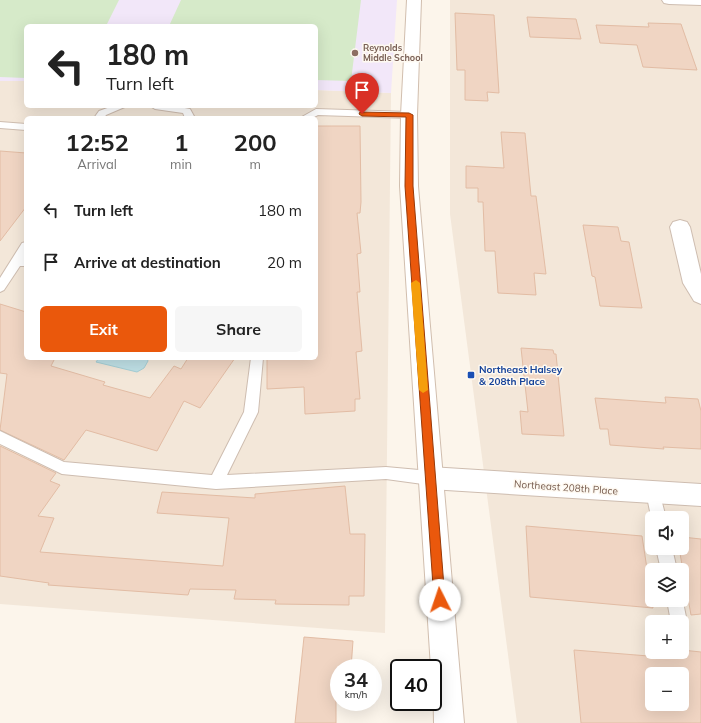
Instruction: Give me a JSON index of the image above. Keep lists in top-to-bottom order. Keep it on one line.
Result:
{"streets":{"street":["Northeast 208th Place"]},"places":{"other":["Reynolds Middle School"],"transit":["Northeast Halsey & 208th Place"]},"page":{"turn":["180 m","Turn left"],"eta":["12:52","Arrival","1","min","200","m"],"list":[{"name":"Turn left","value":"180 m"},{"name":"Arrive at destination","value":"20 m"}],"buttons":["Exit","Share"],"map_buttons":["+","−"],"speed":"34 km/h","limit":"40"}}
